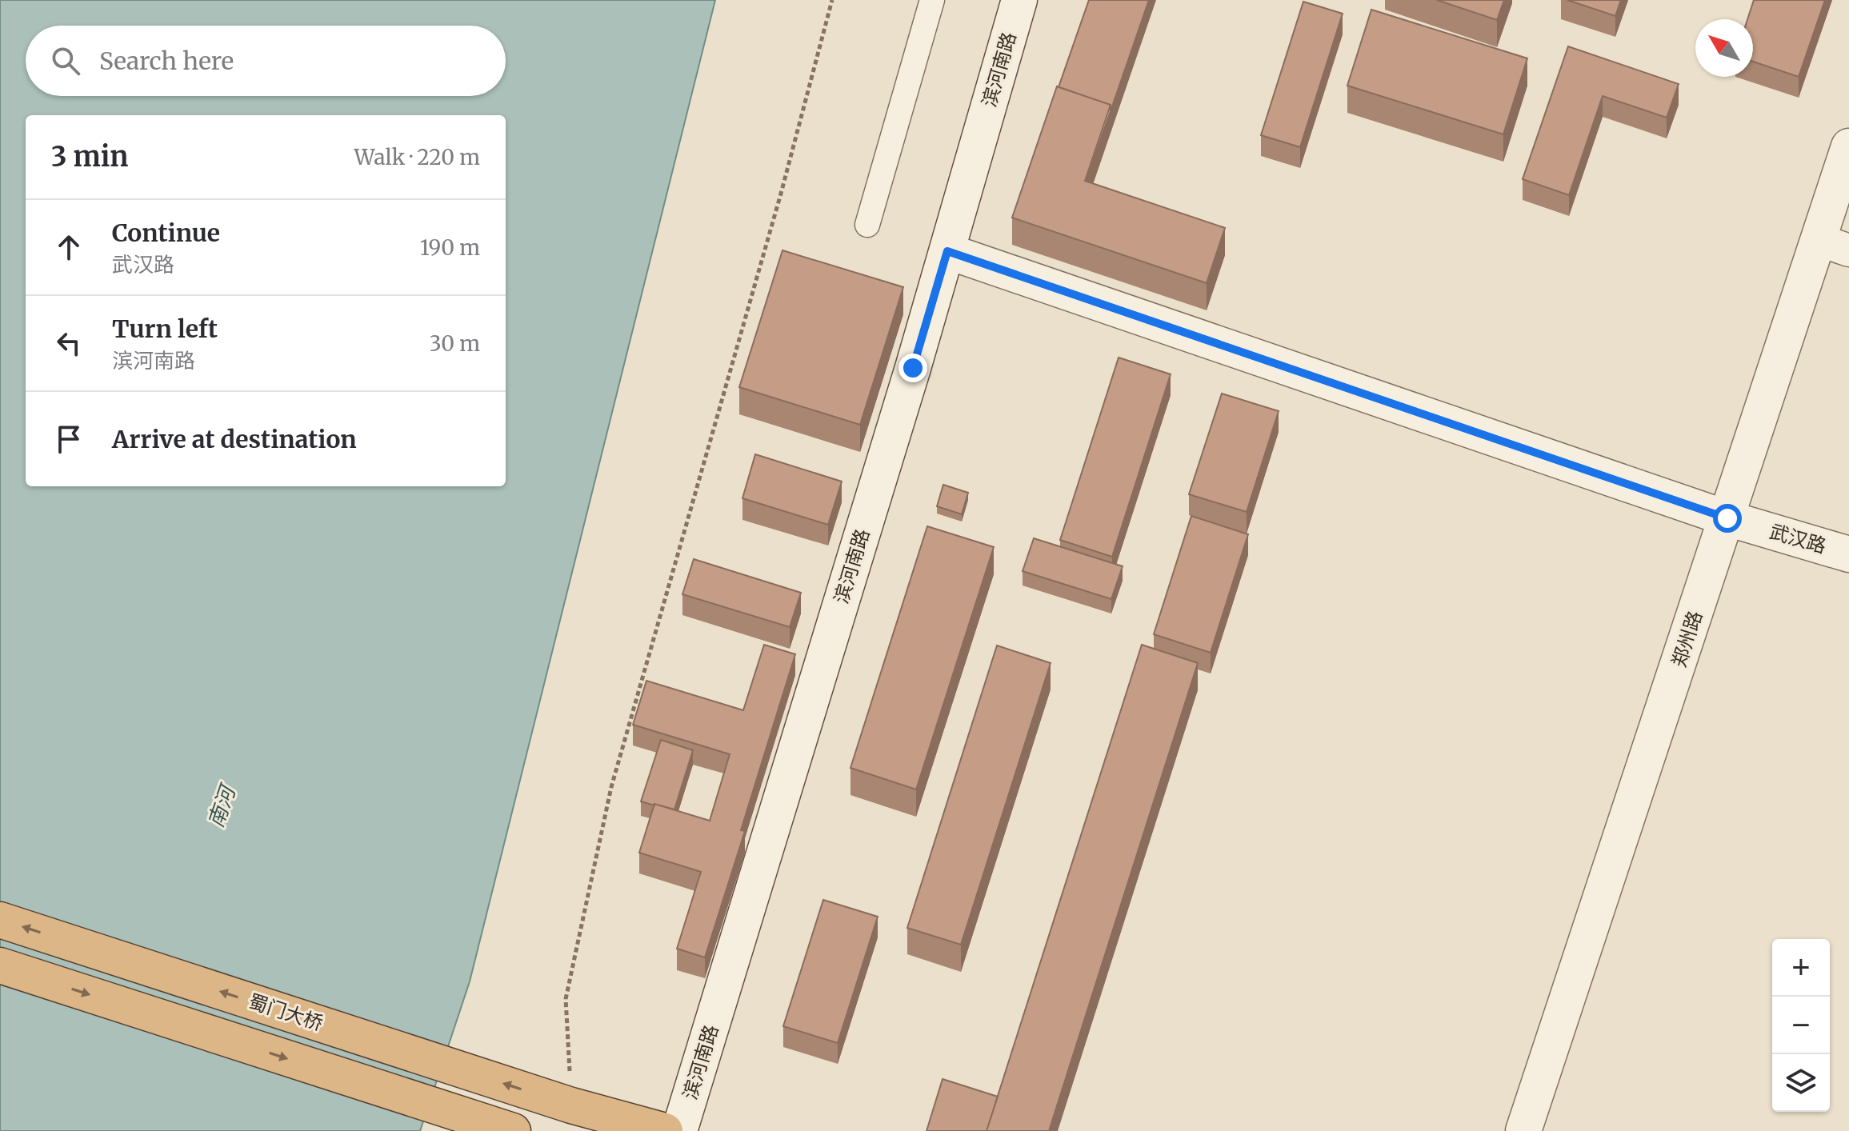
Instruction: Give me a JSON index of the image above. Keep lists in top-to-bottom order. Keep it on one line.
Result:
{"streets":{"highway":["蜀门大桥"],"street":["滨河南路","武汉路","郑州路"]},"crossings":[["滨河南路","武汉路"],["武汉路","郑州路"]],"water":["南河"],"north":"top left","page":{"search":"Search here","heading":["3 min","Walk · 220 m"],"list":[["Continue","武汉路","190 m"],["Turn left","滨河南路","30 m"],"Arrive at destination"],"map_buttons":["+","−"]}}
